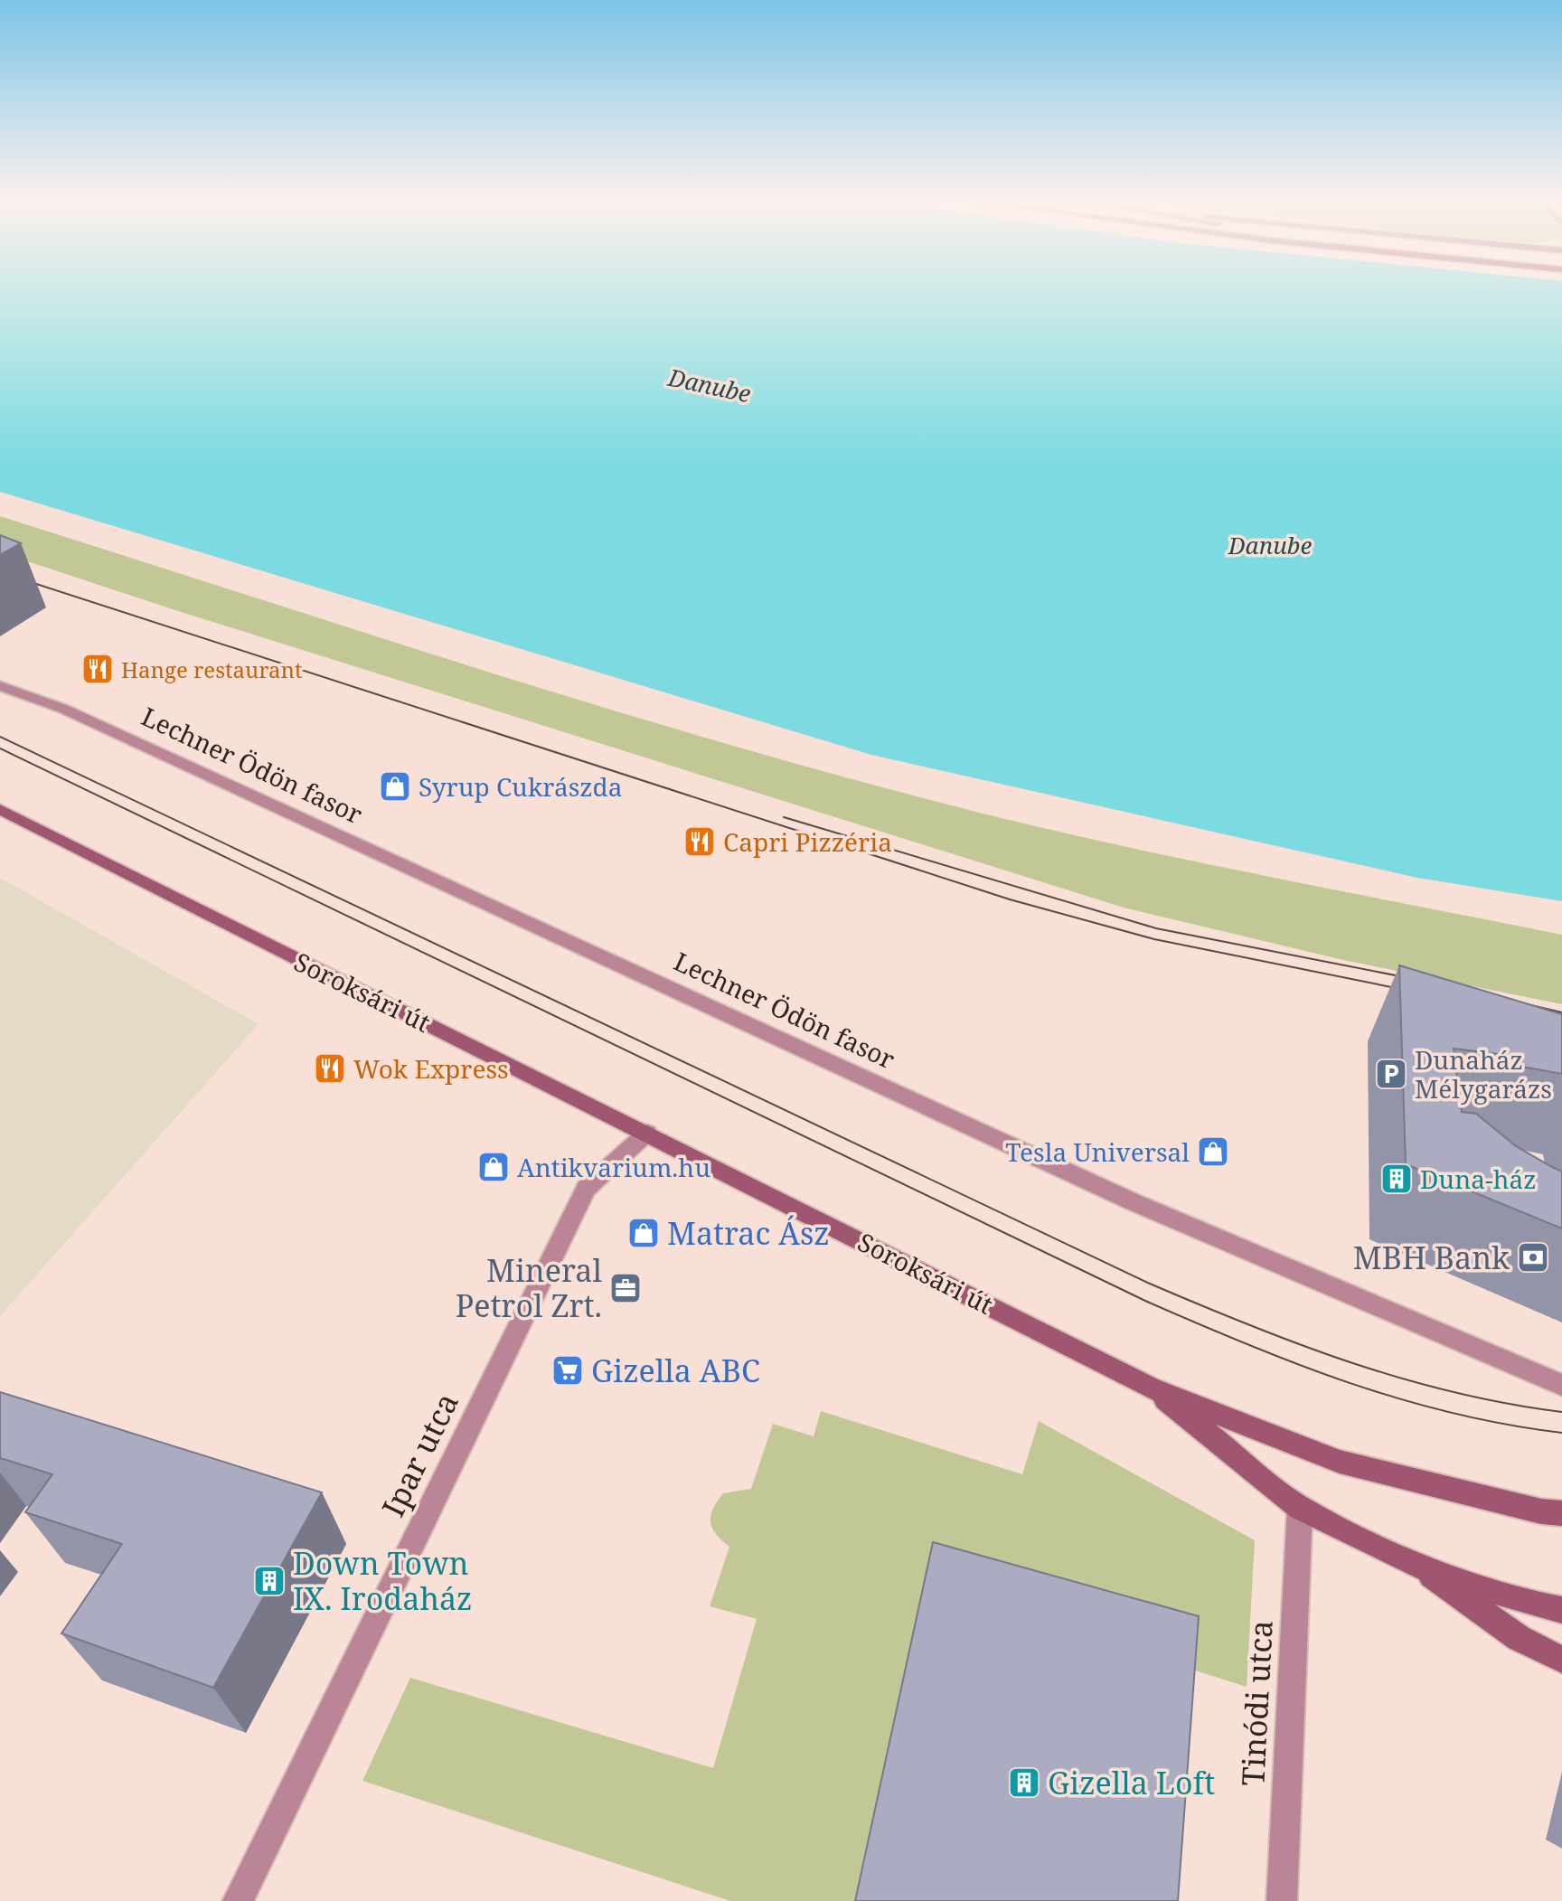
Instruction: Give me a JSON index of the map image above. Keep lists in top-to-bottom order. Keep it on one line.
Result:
{"streets":{"main road":["Soroksári út"],"street":["Lechner Ödön fasor","Ipar utca","Tinódi utca"]},"crossings":[["Soroksári út","Ipar utca"],["Soroksári út","Tinódi utca"]],"water":["Danube"],"places":{"restaurant":["Hange restaurant","Capri Pizzéria","Wok Express"],"shop":["Syrup Cukrászda","Tesla Universal","Antikvarium.hu","Matrac Ász"],"parking":["Dunaház Mélygarázs"],"building":["Duna-ház","Down Town IX. Irodaház","Gizella Loft"],"bank":["MBH Bank"],"office":["Mineral Petrol Zrt."],"supermarket":["Gizella ABC"]}}
